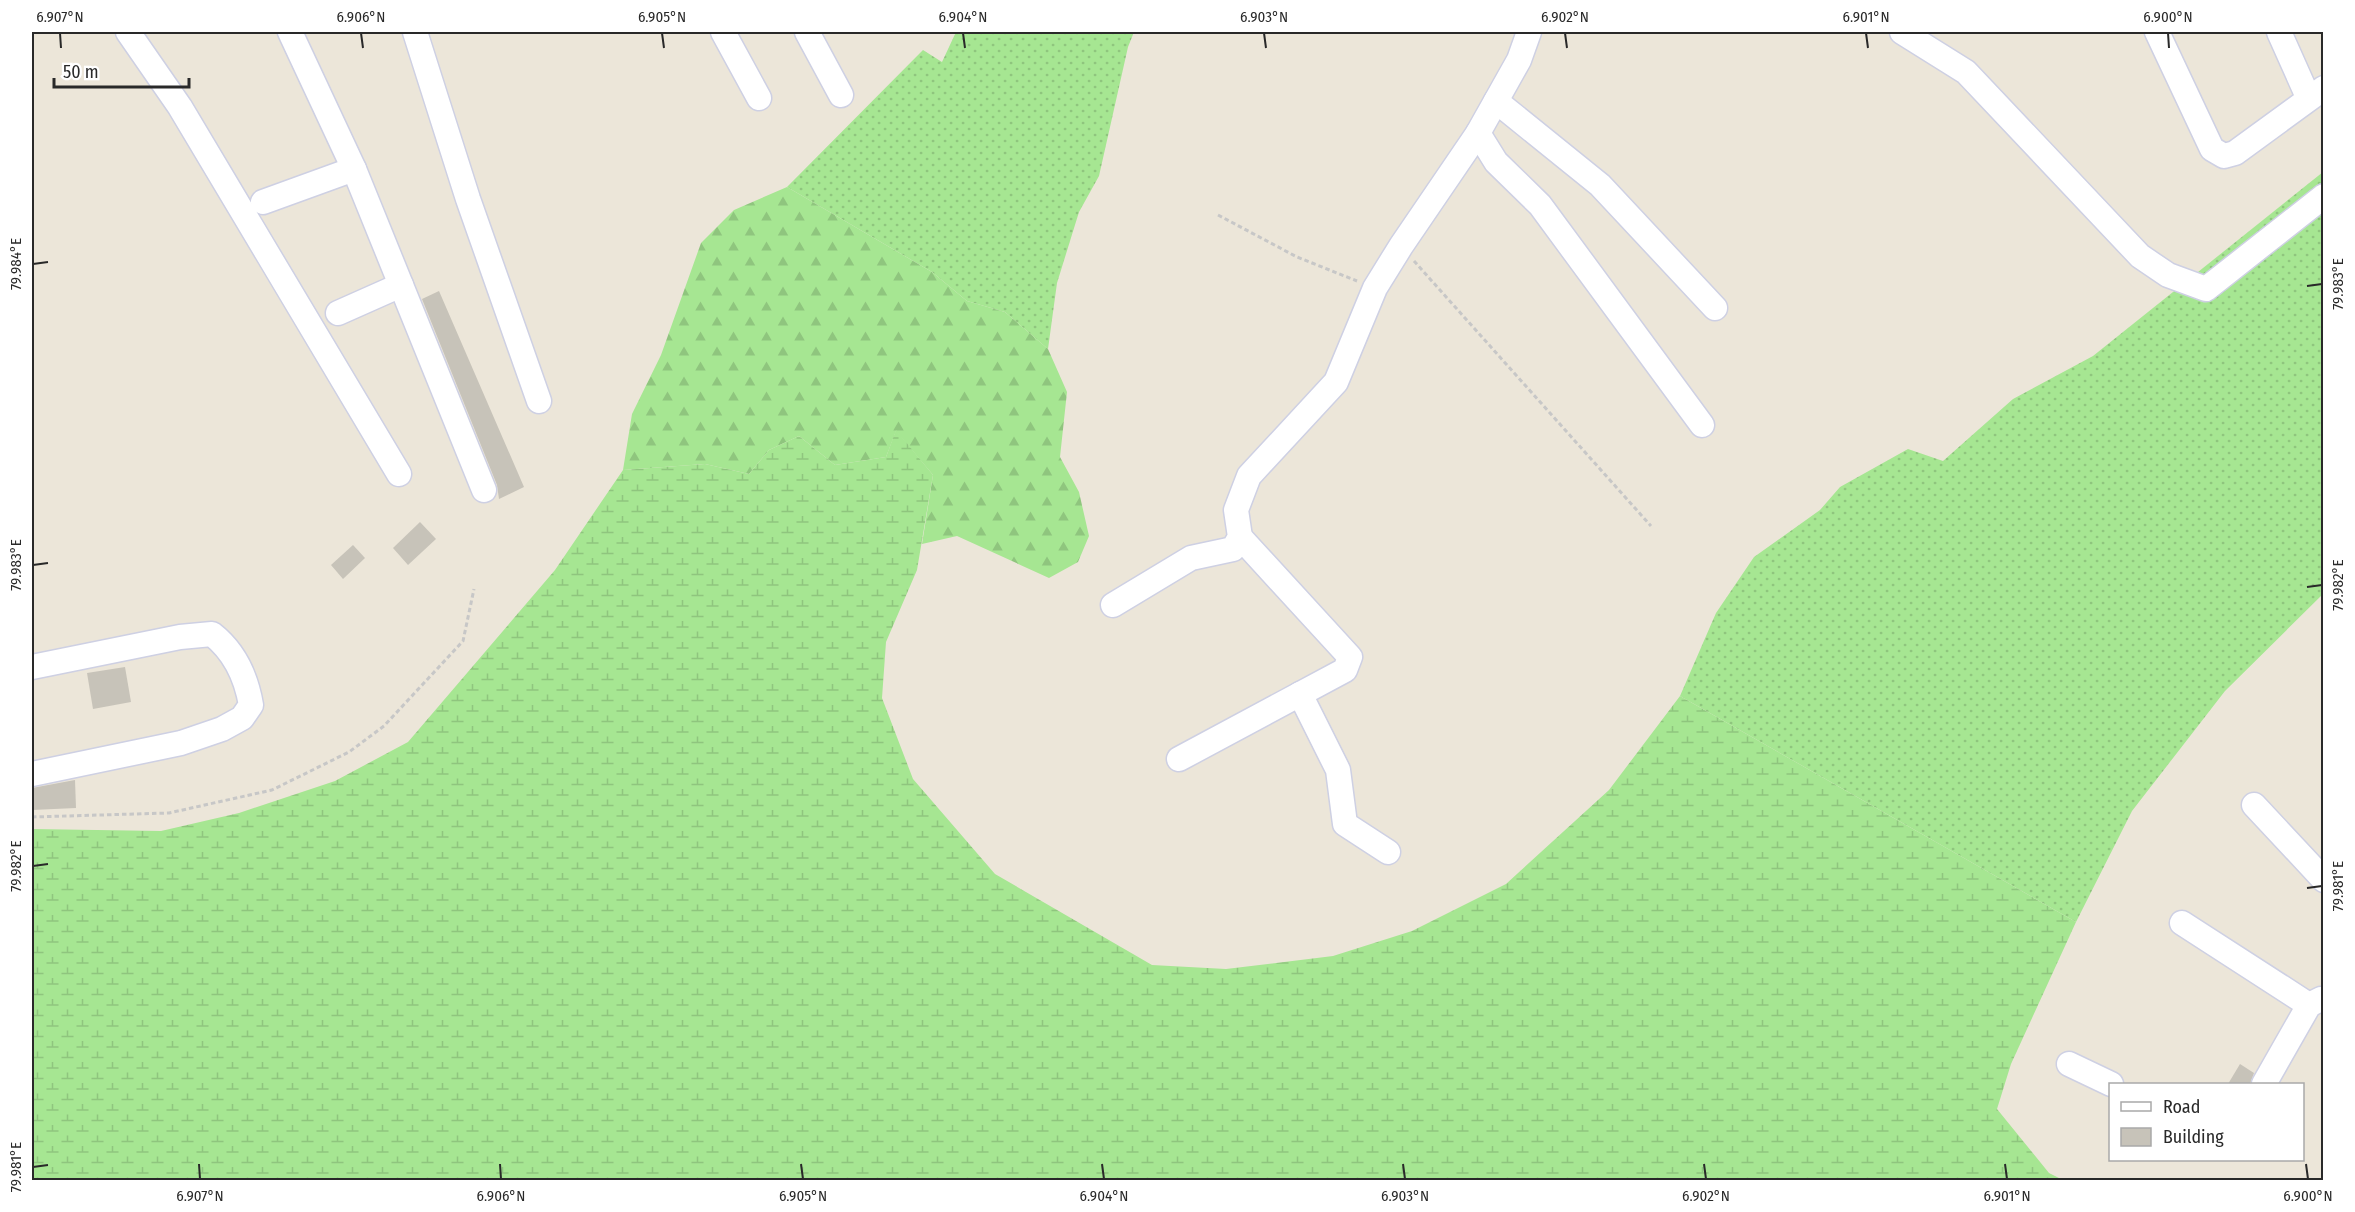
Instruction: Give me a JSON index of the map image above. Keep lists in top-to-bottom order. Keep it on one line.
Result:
{"legend":["Road","Building"],"scale_bar":"50 m","coordinates":["6.907°N","6.906°N","6.905°N","6.904°N","6.903°N","6.902°N","6.901°N","6.900°N","79.984°E","79.983°E","79.982°E","79.981°E"]}
